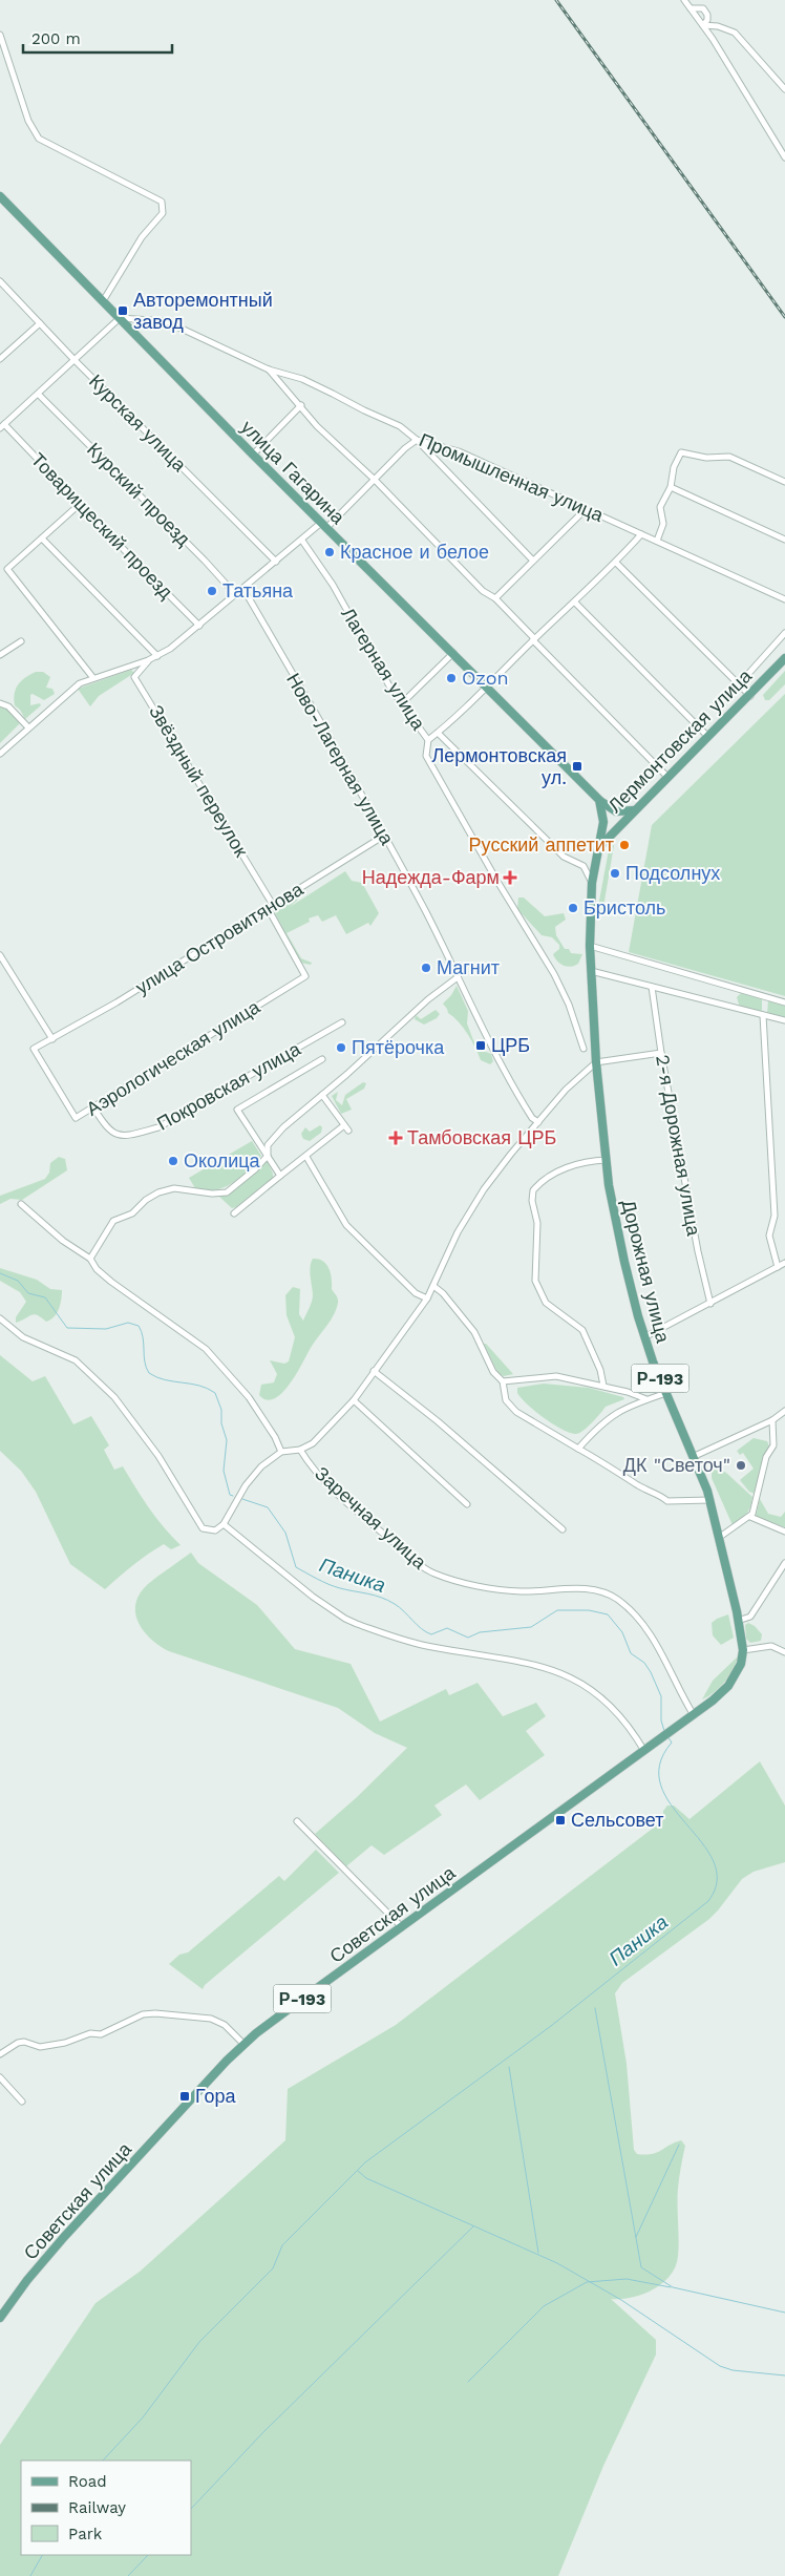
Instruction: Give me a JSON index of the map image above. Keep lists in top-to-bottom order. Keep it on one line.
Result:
{"streets":{"main road":["улица Гагарина","Лермонтовская улица","Дорожная улица","Р-193","Советская улица"],"street":["Курская улица","Промышленная улица","Курский проезд","Товарищеский проезд","Лагерная улица","Ново-Лагерная улица","Звёздный переулок","улица Островитянова","Аэрологическая улица","Покровская улица","2-я Дорожная улица","Заречная улица"]},"crossings":[["улица Гагарина","Промышленная улица"],["улица Гагарина","Лермонтовская улица"],["Лермонтовская улица","Дорожная улица"],["Ново-Лагерная улица","улица Островитянова"],["Звёздный переулок","улица Островитянова"],["улица Островитянова","Аэрологическая улица"],["Аэрологическая улица","Покровская улица"],["Дорожная улица","Советская улица"],["Заречная улица","Советская улица"]],"water":["Паника"],"places":{"transit":["Авторемонтный завод","Лермонтовская ул.","ЦРБ","Сельсовет","Гора"],"other":["Красное и белое","Татьяна","Ozon","Русский аппетит","Подсолнух","Бристоль","Магнит","Пятёрочка","Околица","ДК \"Светоч\""],"health":["Надежда-Фарм","Тамбовская ЦРБ"]},"legend":["Road","Railway","Park"],"scale_bar":"200 m"}
